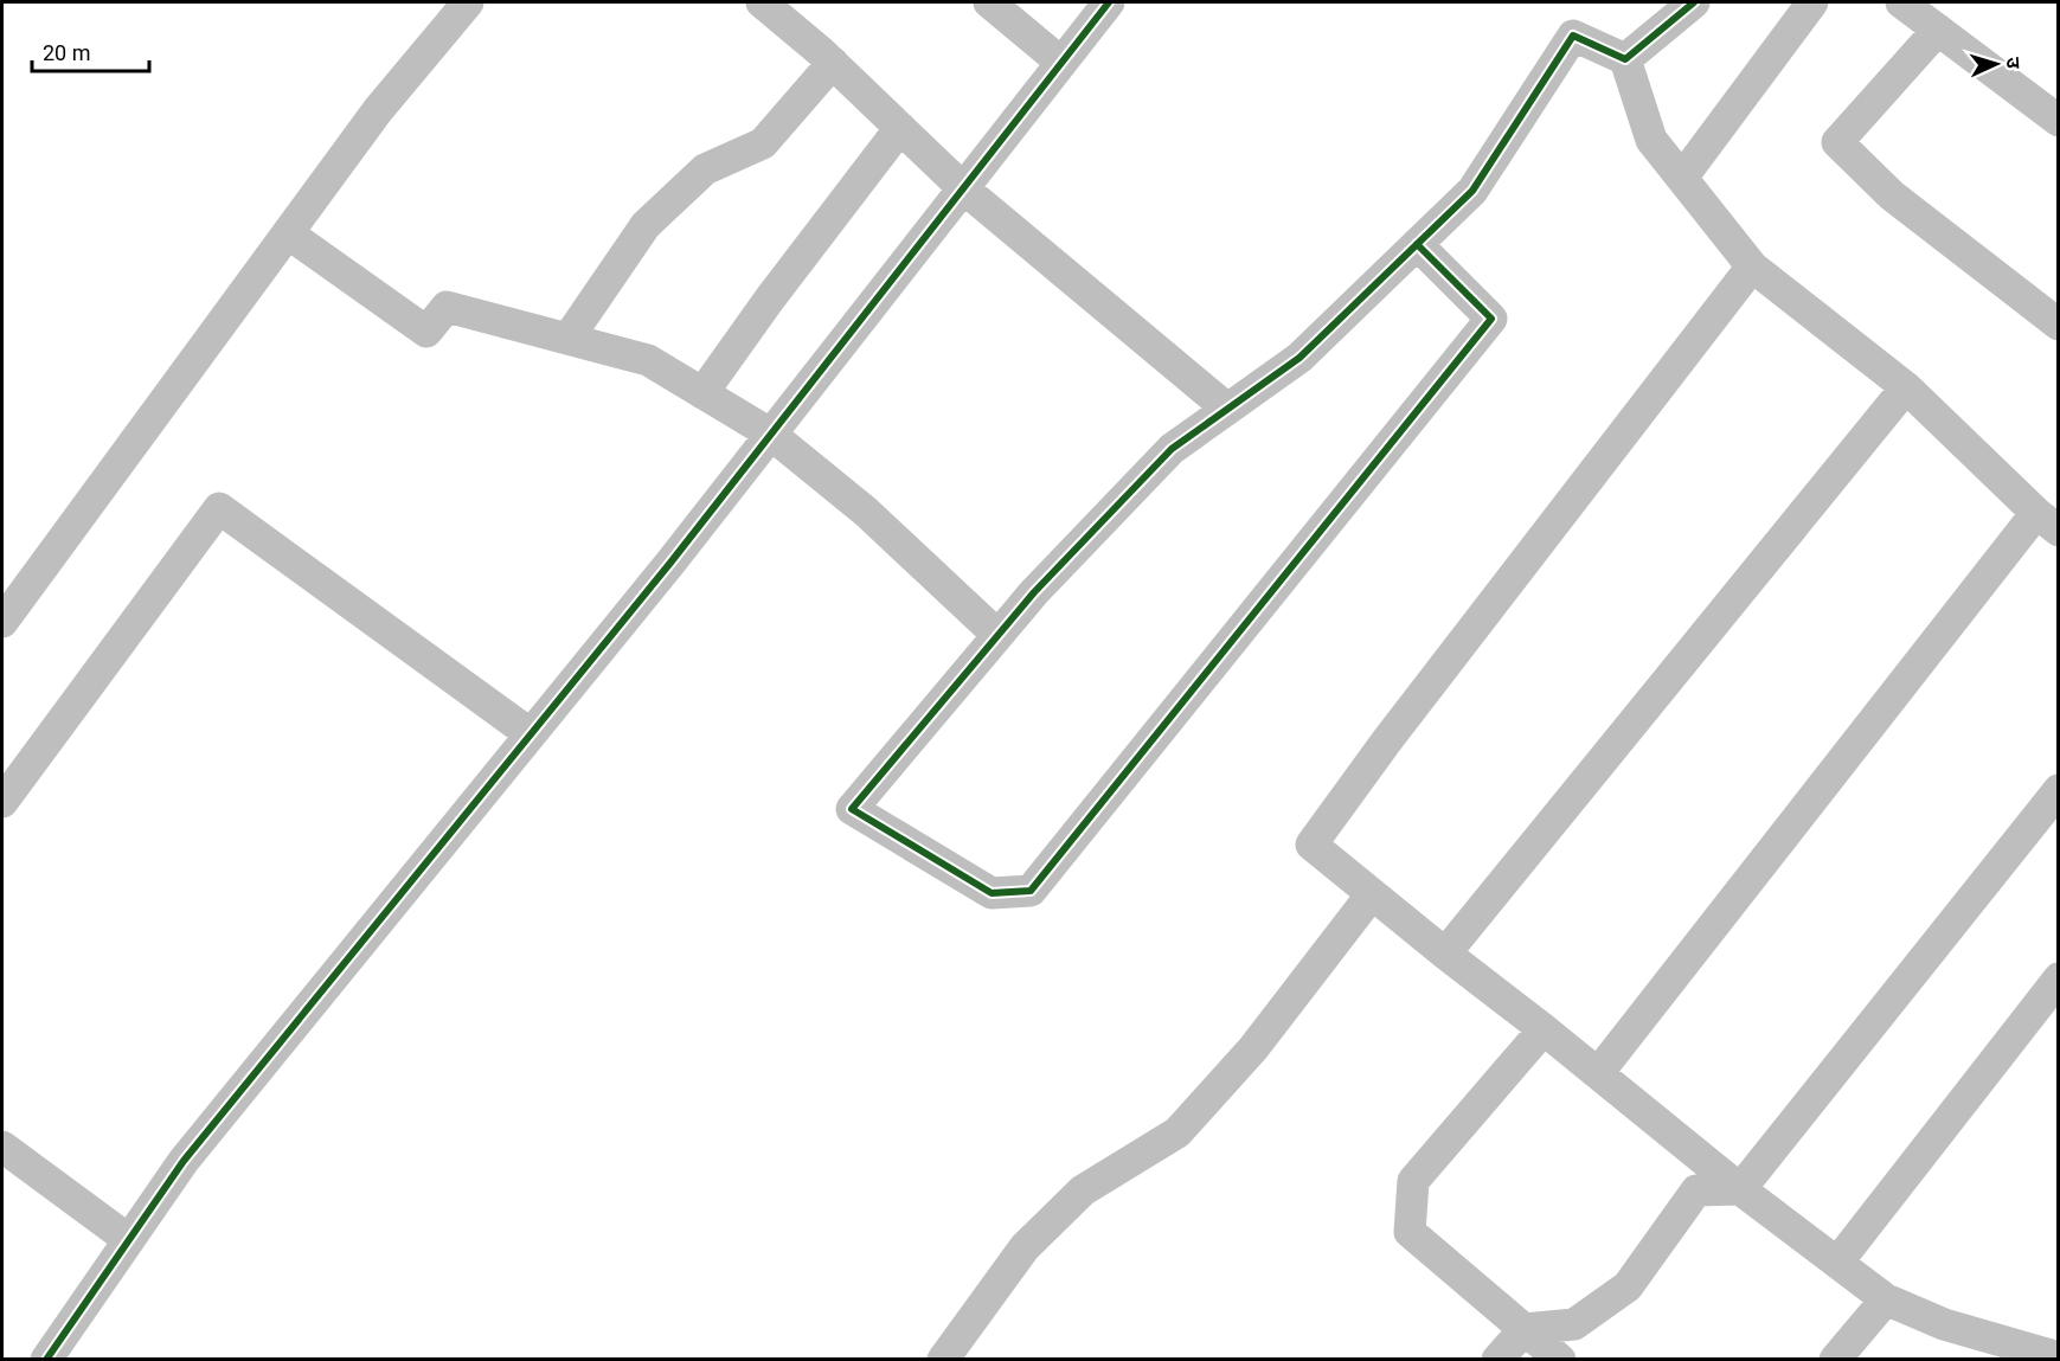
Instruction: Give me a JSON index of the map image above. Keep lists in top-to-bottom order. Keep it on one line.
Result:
{"scale_bar":"20 m","north":"right"}
